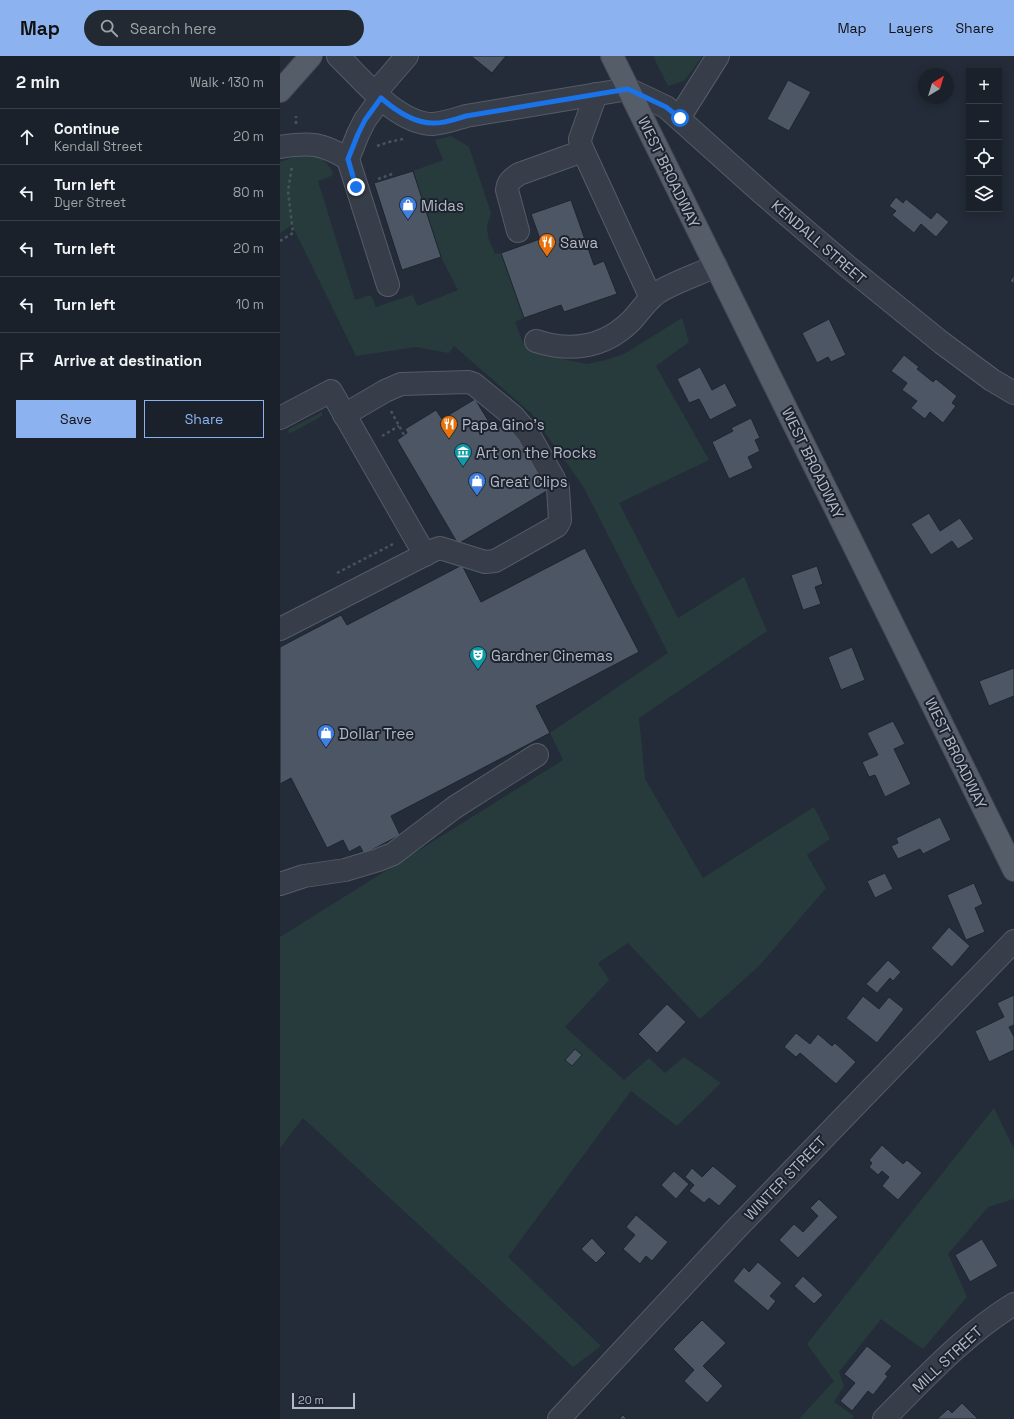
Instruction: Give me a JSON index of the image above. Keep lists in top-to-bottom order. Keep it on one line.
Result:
{"streets":{"main road":["WEST BROADWAY"],"street":["KENDALL STREET","WINTER STREET","MILL STREET"]},"crossings":[["WEST BROADWAY","KENDALL STREET"]],"places":{"shop":["Midas","Great Clips","Dollar Tree"],"restaurant":["Sawa","Papa Gino's"],"museum":["Art on the Rocks"],"theatre":["Gardner Cinemas"]},"scale_bar":"20 m","north":"top right","page":{"header":"Map","search":"Search here","nav":["Map","Layers","Share"],"heading":["2 min","Walk · 130 m"],"map_buttons":["+","−"],"list":[["Continue","Kendall Street","20 m"],["Turn left","Dyer Street","80 m"],["Turn left","20 m"],["Turn left","10 m"],"Arrive at destination"],"buttons":["Save","Share"],"scale":"20 m"}}
